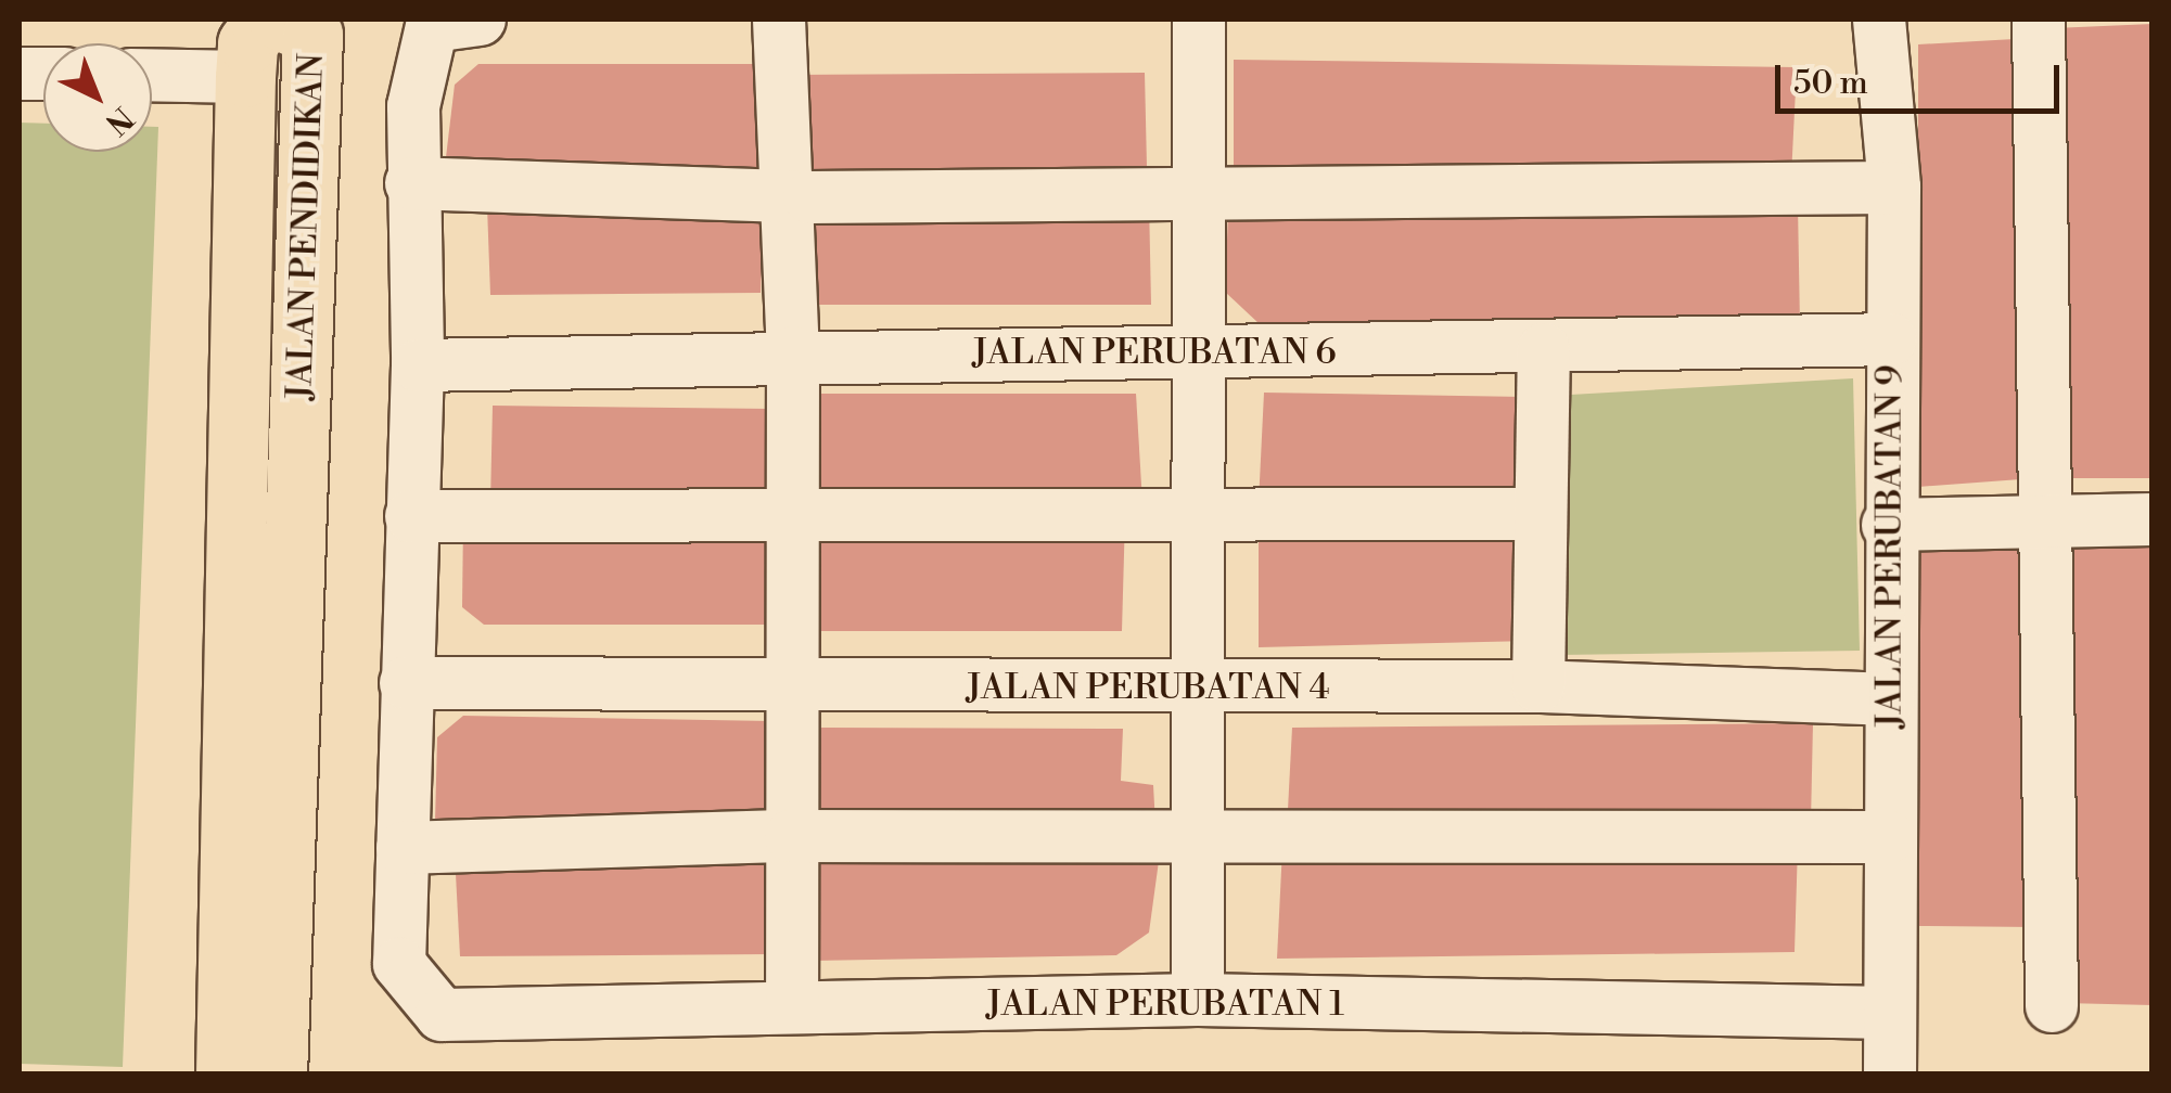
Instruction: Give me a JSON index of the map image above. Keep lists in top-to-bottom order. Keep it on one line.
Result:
{"streets":{"main road":["JALAN PENDIDIKAN"],"street":["JALAN PERUBATAN 6","JALAN PERUBATAN 9","JALAN PERUBATAN 4","JALAN PERUBATAN 1"]},"crossings":[["JALAN PERUBATAN 6","JALAN PERUBATAN 9"],["JALAN PERUBATAN 9","JALAN PERUBATAN 4"],["JALAN PERUBATAN 9","JALAN PERUBATAN 1"]],"scale_bar":"50 m","north":"bottom right"}
